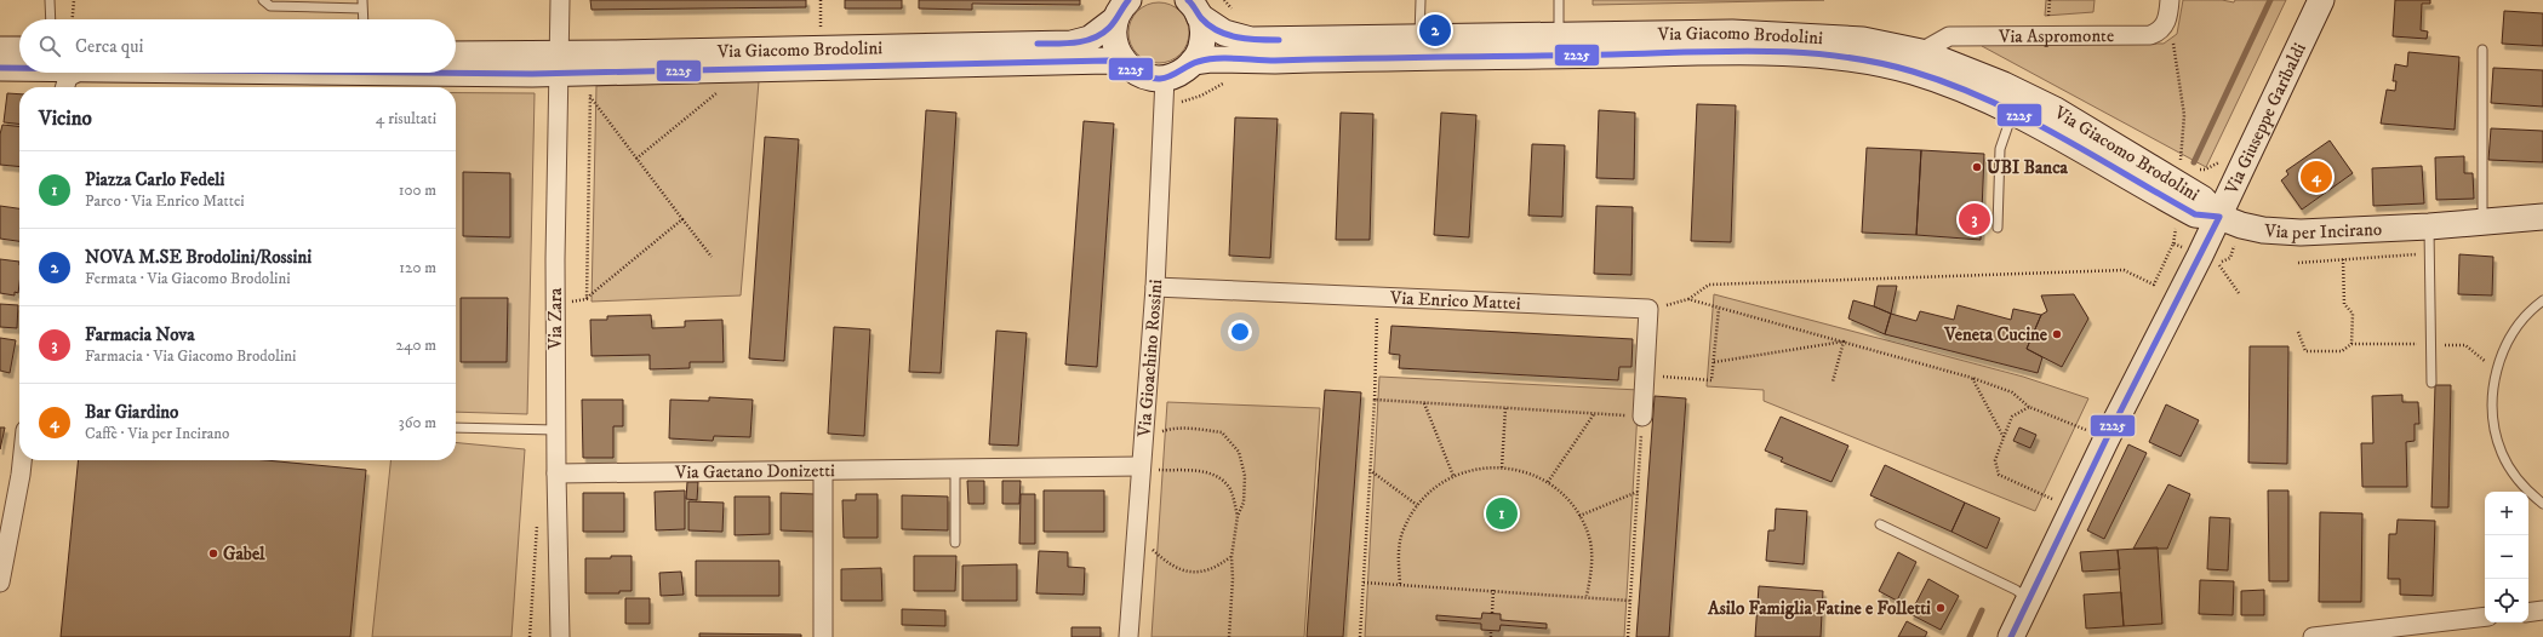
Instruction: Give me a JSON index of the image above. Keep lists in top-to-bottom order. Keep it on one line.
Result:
{"streets":{"main road":["Via Giacomo Brodolini","Via Giuseppe Garibaldi","Via per Incirano"],"street":["Via Aspromonte","Via Enrico Mattei","Via Zara","Via Gioachino Rossini","Via Gaetano Donizetti"]},"crossings":[["Via Giacomo Brodolini","Via Aspromonte"],["Via Giacomo Brodolini","Via Giuseppe Garibaldi"],["Via Giacomo Brodolini","Via per Incirano"],["Via Giacomo Brodolini","Via Zara"],["Via Giacomo Brodolini","Via Gioachino Rossini"],["Via Giuseppe Garibaldi","Via per Incirano"],["Via Enrico Mattei","Via Gioachino Rossini"],["Via Zara","Via Gaetano Donizetti"],["Via Gioachino Rossini","Via Gaetano Donizetti"]],"places":["UBI Banca","Veneta Cucine","Gabel","Asilo Famiglia Fatine e Folletti"],"lines":["transit line z225"],"page":{"pins":["2","4","3","1"],"search":"Cerca qui","heading":["Vicino","4 risultati"],"list":[{"mark":"1","name":"Piazza Carlo Fedeli","note":"Parco · Via Enrico Mattei","value":"100 m"},{"mark":"2","name":"NOVA M.SE Brodolini/Rossini","note":"Fermata · Via Giacomo Brodolini","value":"120 m"},{"mark":"3","name":"Farmacia Nova","note":"Farmacia · Via Giacomo Brodolini","value":"240 m"},{"mark":"4","name":"Bar Giardino","note":"Caffè · Via per Incirano","value":"360 m"}],"map_buttons":["+","−"]}}
